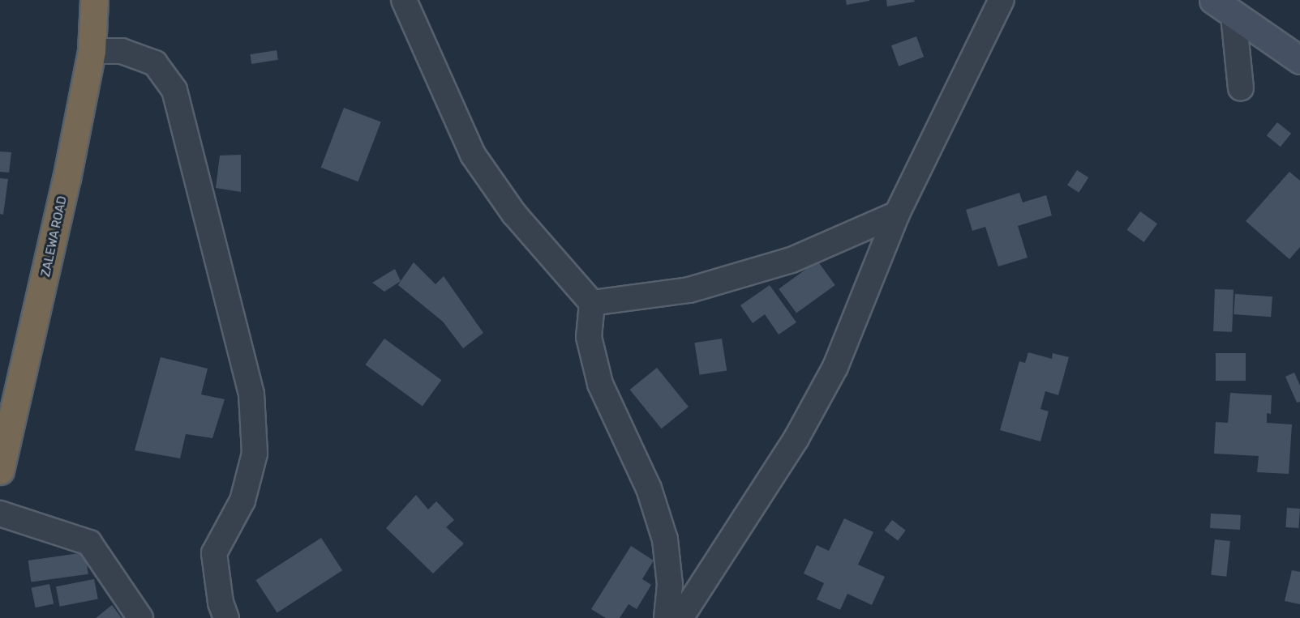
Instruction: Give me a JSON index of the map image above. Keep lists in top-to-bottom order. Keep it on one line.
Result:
{"streets":{"highway":["ZALEWA ROAD"]}}
